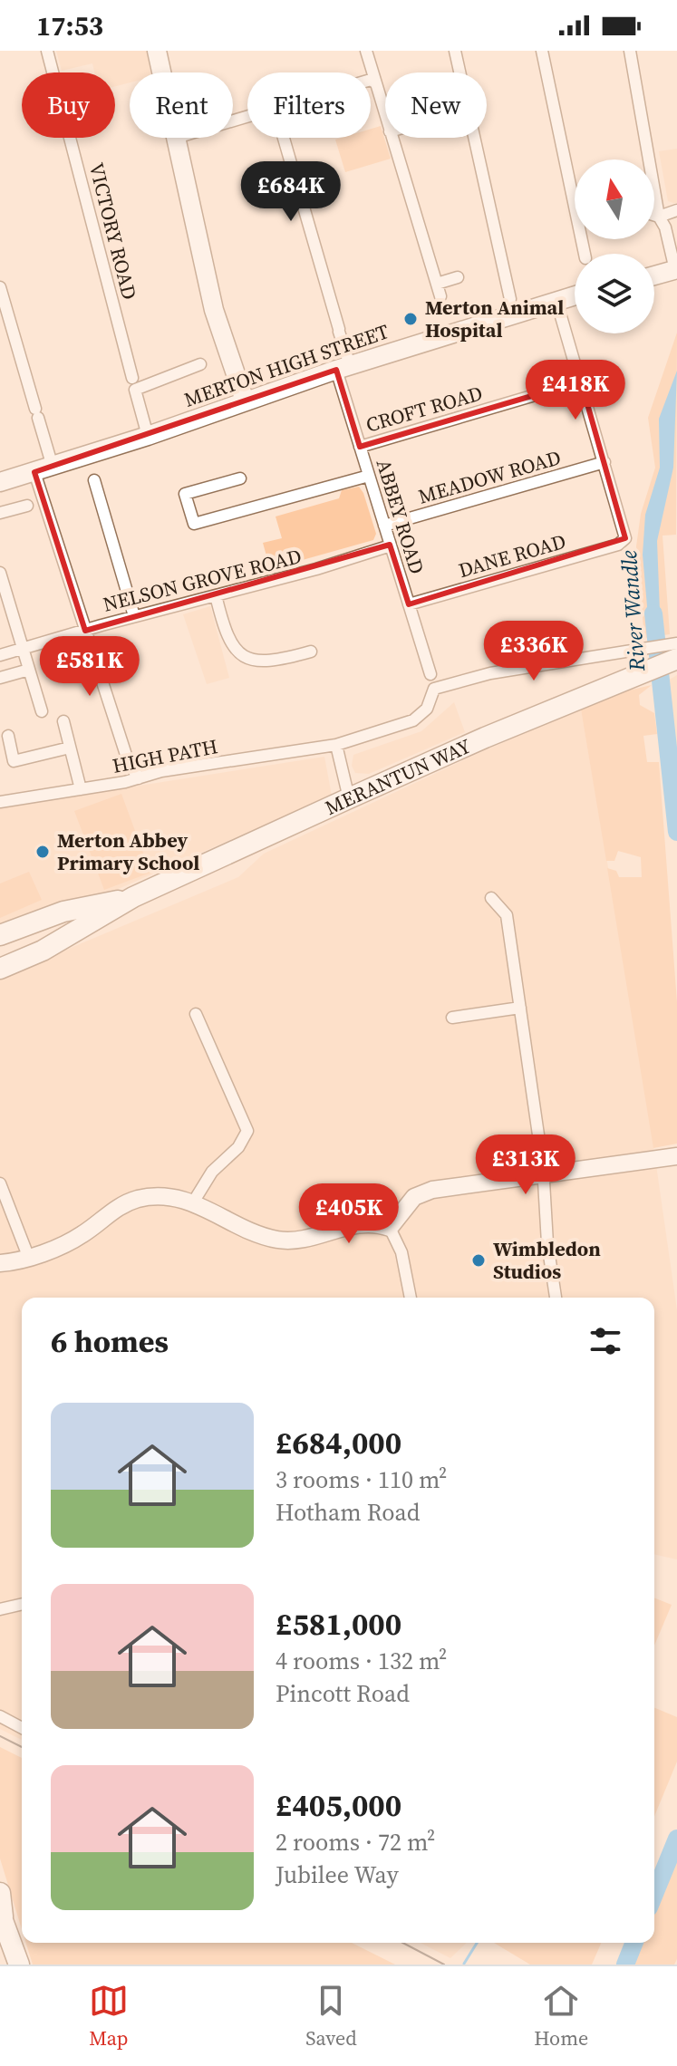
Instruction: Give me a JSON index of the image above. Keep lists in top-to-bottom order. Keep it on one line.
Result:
{"streets":{"highway":["MERANTUN WAY"],"main road":["MERTON HIGH STREET"],"street":["VICTORY ROAD","CROFT ROAD","MEADOW ROAD","ABBEY ROAD","DANE ROAD","NELSON GROVE ROAD","HIGH PATH"]},"crossings":[["VICTORY ROAD","MERTON HIGH STREET"],["MERTON HIGH STREET","ABBEY ROAD"],["CROFT ROAD","ABBEY ROAD"],["MEADOW ROAD","ABBEY ROAD"],["MEADOW ROAD","DANE ROAD"],["ABBEY ROAD","DANE ROAD"],["ABBEY ROAD","NELSON GROVE ROAD"],["HIGH PATH","MERANTUN WAY"]],"water":["River Wandle"],"places":["Merton Animal Hospital","Merton Abbey Primary School","Wimbledon Studios"],"north":"top","page":{"status":"17:53","chip":["Buy","Rent","Filters","New"],"price":["£684K","£418K","£336K","£581K","£313K","£405K"],"heading":"6 homes","list":[{"name":"£684,000","note":"3 rooms · 110 m² · Hotham Road"},{"name":"£581,000","note":"4 rooms · 132 m² · Pincott Road"},{"name":"£405,000","note":"2 rooms · 72 m² · Jubilee Way"}],"tabs":["Map","Saved","Home"]}}
